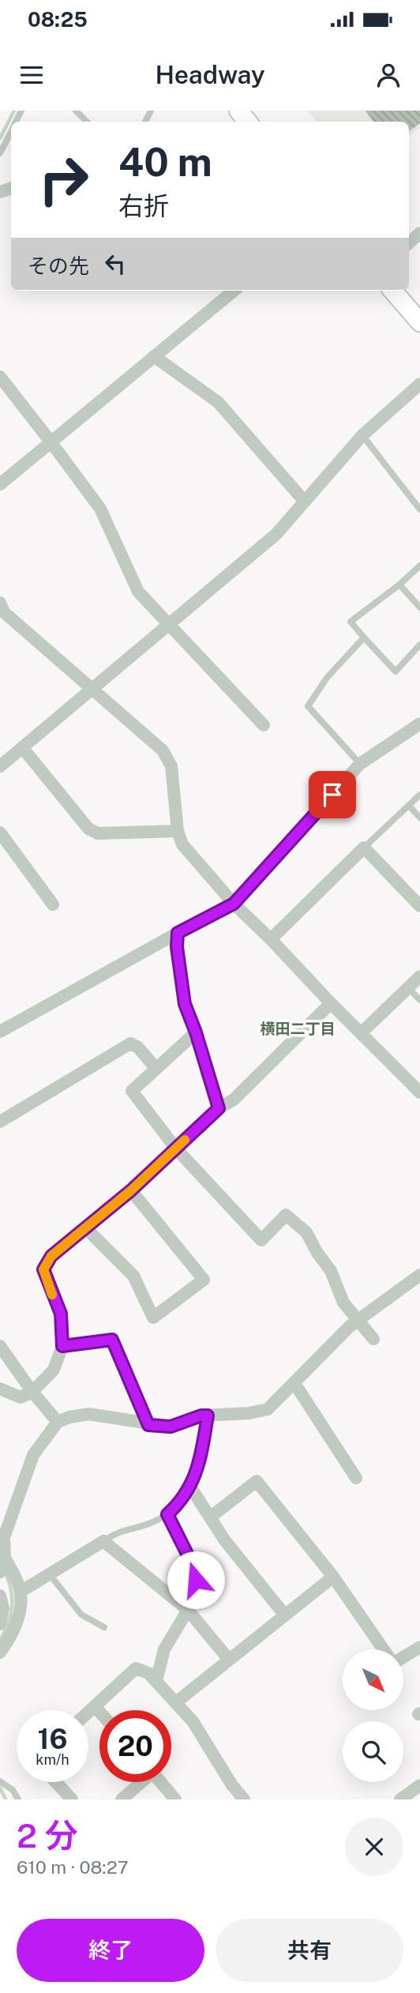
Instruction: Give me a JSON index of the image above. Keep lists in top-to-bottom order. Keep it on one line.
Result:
{"districts":["横田二丁目"],"north":"bottom right","page":{"status":"08:25","header":"Headway","turn":["40 m","右折"],"then":"その先","speed":"16 km/h","limit":"20","heading":["2 分","610 m · 08:27"],"buttons":["終了","共有"]}}
